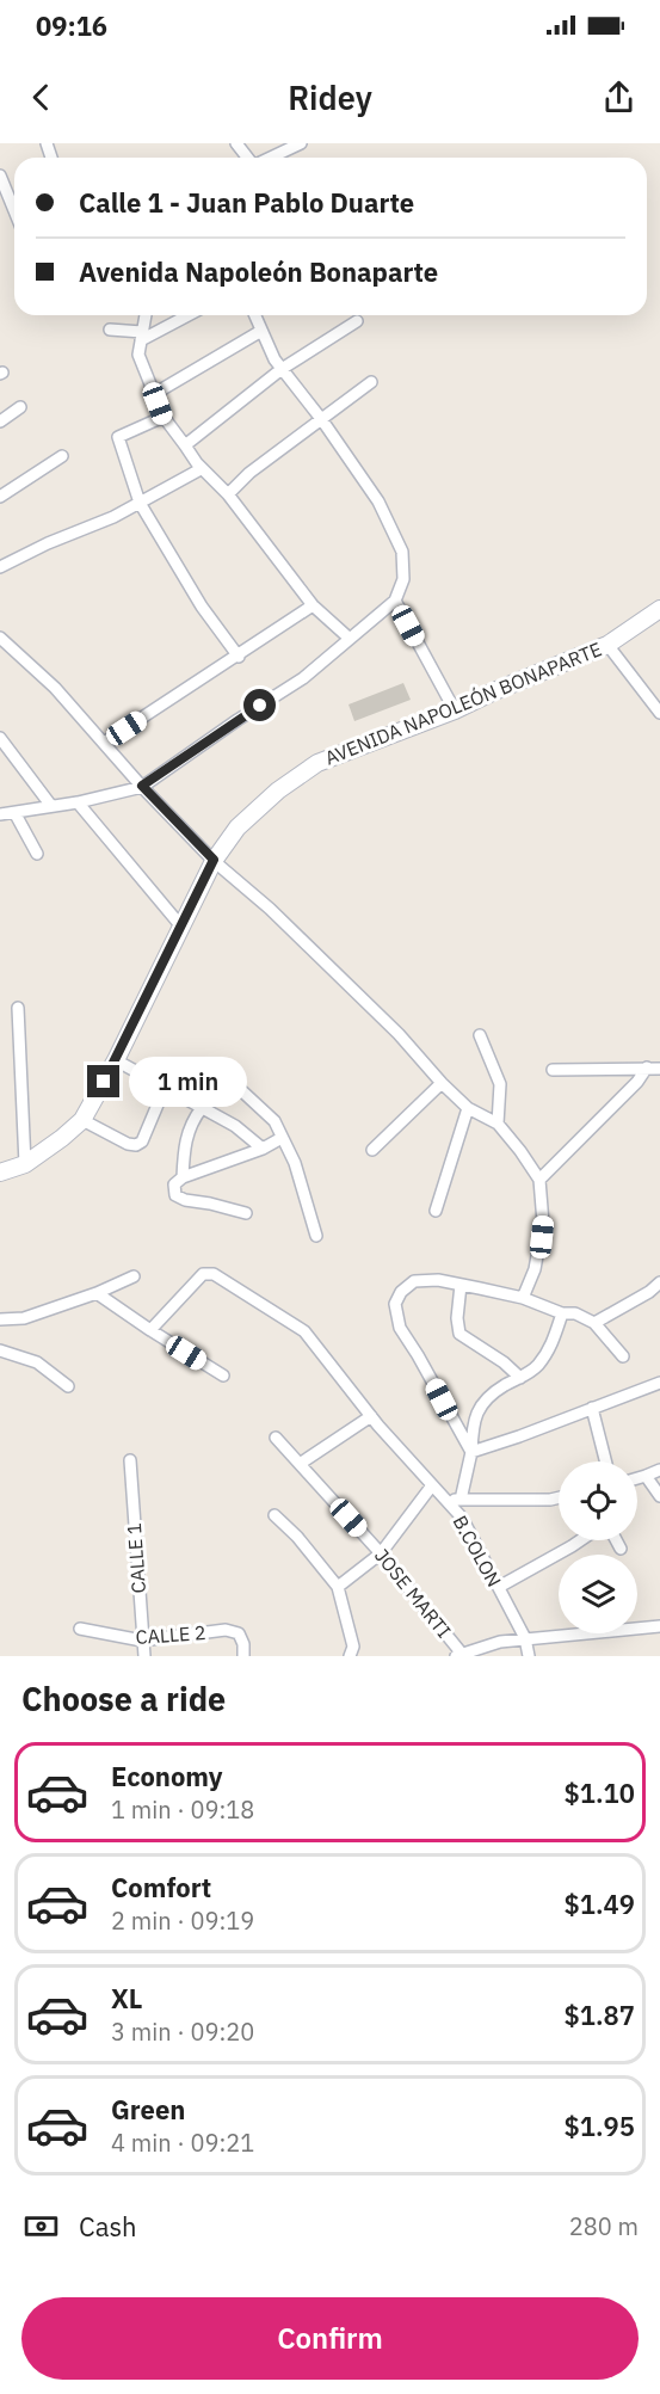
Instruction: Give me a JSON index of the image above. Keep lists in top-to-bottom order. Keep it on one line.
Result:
{"streets":{"main road":["AVENIDA NAPOLEÓN BONAPARTE"],"street":["B.COLON","CALLE 1","JOSE MARTI","CALLE 2"]},"crossings":[["CALLE 1","CALLE 2"]],"page":{"status":"09:16","header":"Ridey","banner":["Calle 1 - Juan Pablo Duarte","Avenida Napoleón Bonaparte"],"bubble":"1 min","heading":"Choose a ride","list":[{"name":"Economy","note":"1 min · 09:18","value":"$1.10"},{"name":"Comfort","note":"2 min · 09:19","value":"$1.49"},{"name":"XL","note":"3 min · 09:20","value":"$1.87"},{"name":"Green","note":"4 min · 09:21","value":"$1.95"}],"pay":["Cash","280 m"],"buttons":"Confirm"}}
